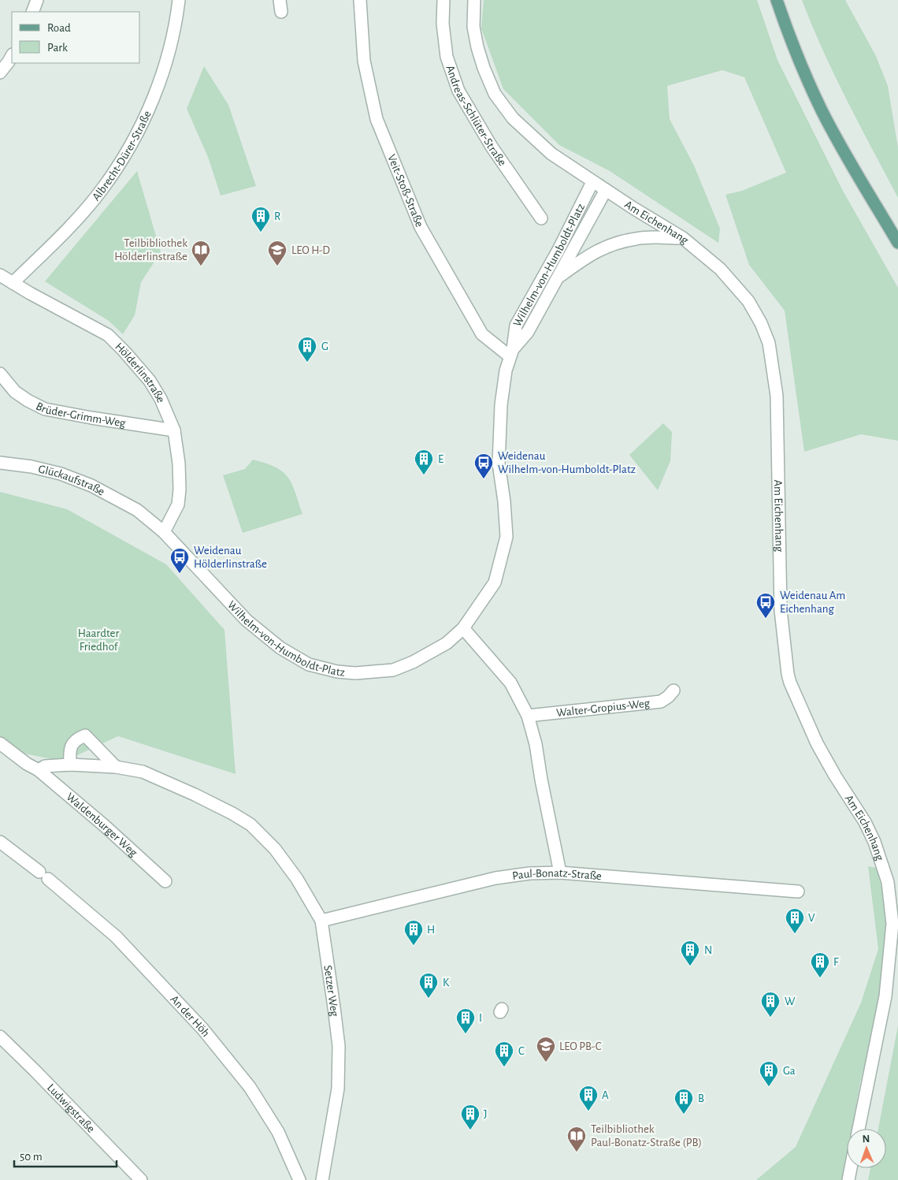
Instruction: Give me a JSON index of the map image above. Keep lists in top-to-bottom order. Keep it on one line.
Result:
{"streets":{"street":["Andreas-Schlüter-Straße","Albrecht-Dürer-Straße","Veit-Stoß-Straße","Am Eichenhang","Wilhelm-von-Humboldt-Platz","Hölderlinstraße","Brüder-Grimm-Weg","Glückaufstraße","Walter-Gropius-Weg","Waldenburger Weg","Paul-Bonatz-Straße","Setzer Weg","An der Höh","Ludwigstraße"]},"crossings":[["Albrecht-Dürer-Straße","Hölderlinstraße"],["Veit-Stoß-Straße","Wilhelm-von-Humboldt-Platz"],["Am Eichenhang","Wilhelm-von-Humboldt-Platz"],["Wilhelm-von-Humboldt-Platz","Hölderlinstraße"],["Wilhelm-von-Humboldt-Platz","Glückaufstraße"],["Hölderlinstraße","Brüder-Grimm-Weg"],["Paul-Bonatz-Straße","Setzer Weg"]],"parks":["Haardter Friedhof"],"places":{"building":["R","G","E","V","H","N","F","K","W","I","C","Ga","A","B","J"],"library":["Teilbibliothek Hölderlinstraße","Teilbibliothek Paul-Bonatz-Straße (PB)"],"school or university":["LEO H-D","LEO PB-C"],"bus stop":["Weidenau Wilhelm-von-Humboldt-Platz","Weidenau Hölderlinstraße","Weidenau Am Eichenhang"]},"legend":["Road","Park"],"scale_bar":"50 m","north":"top"}
